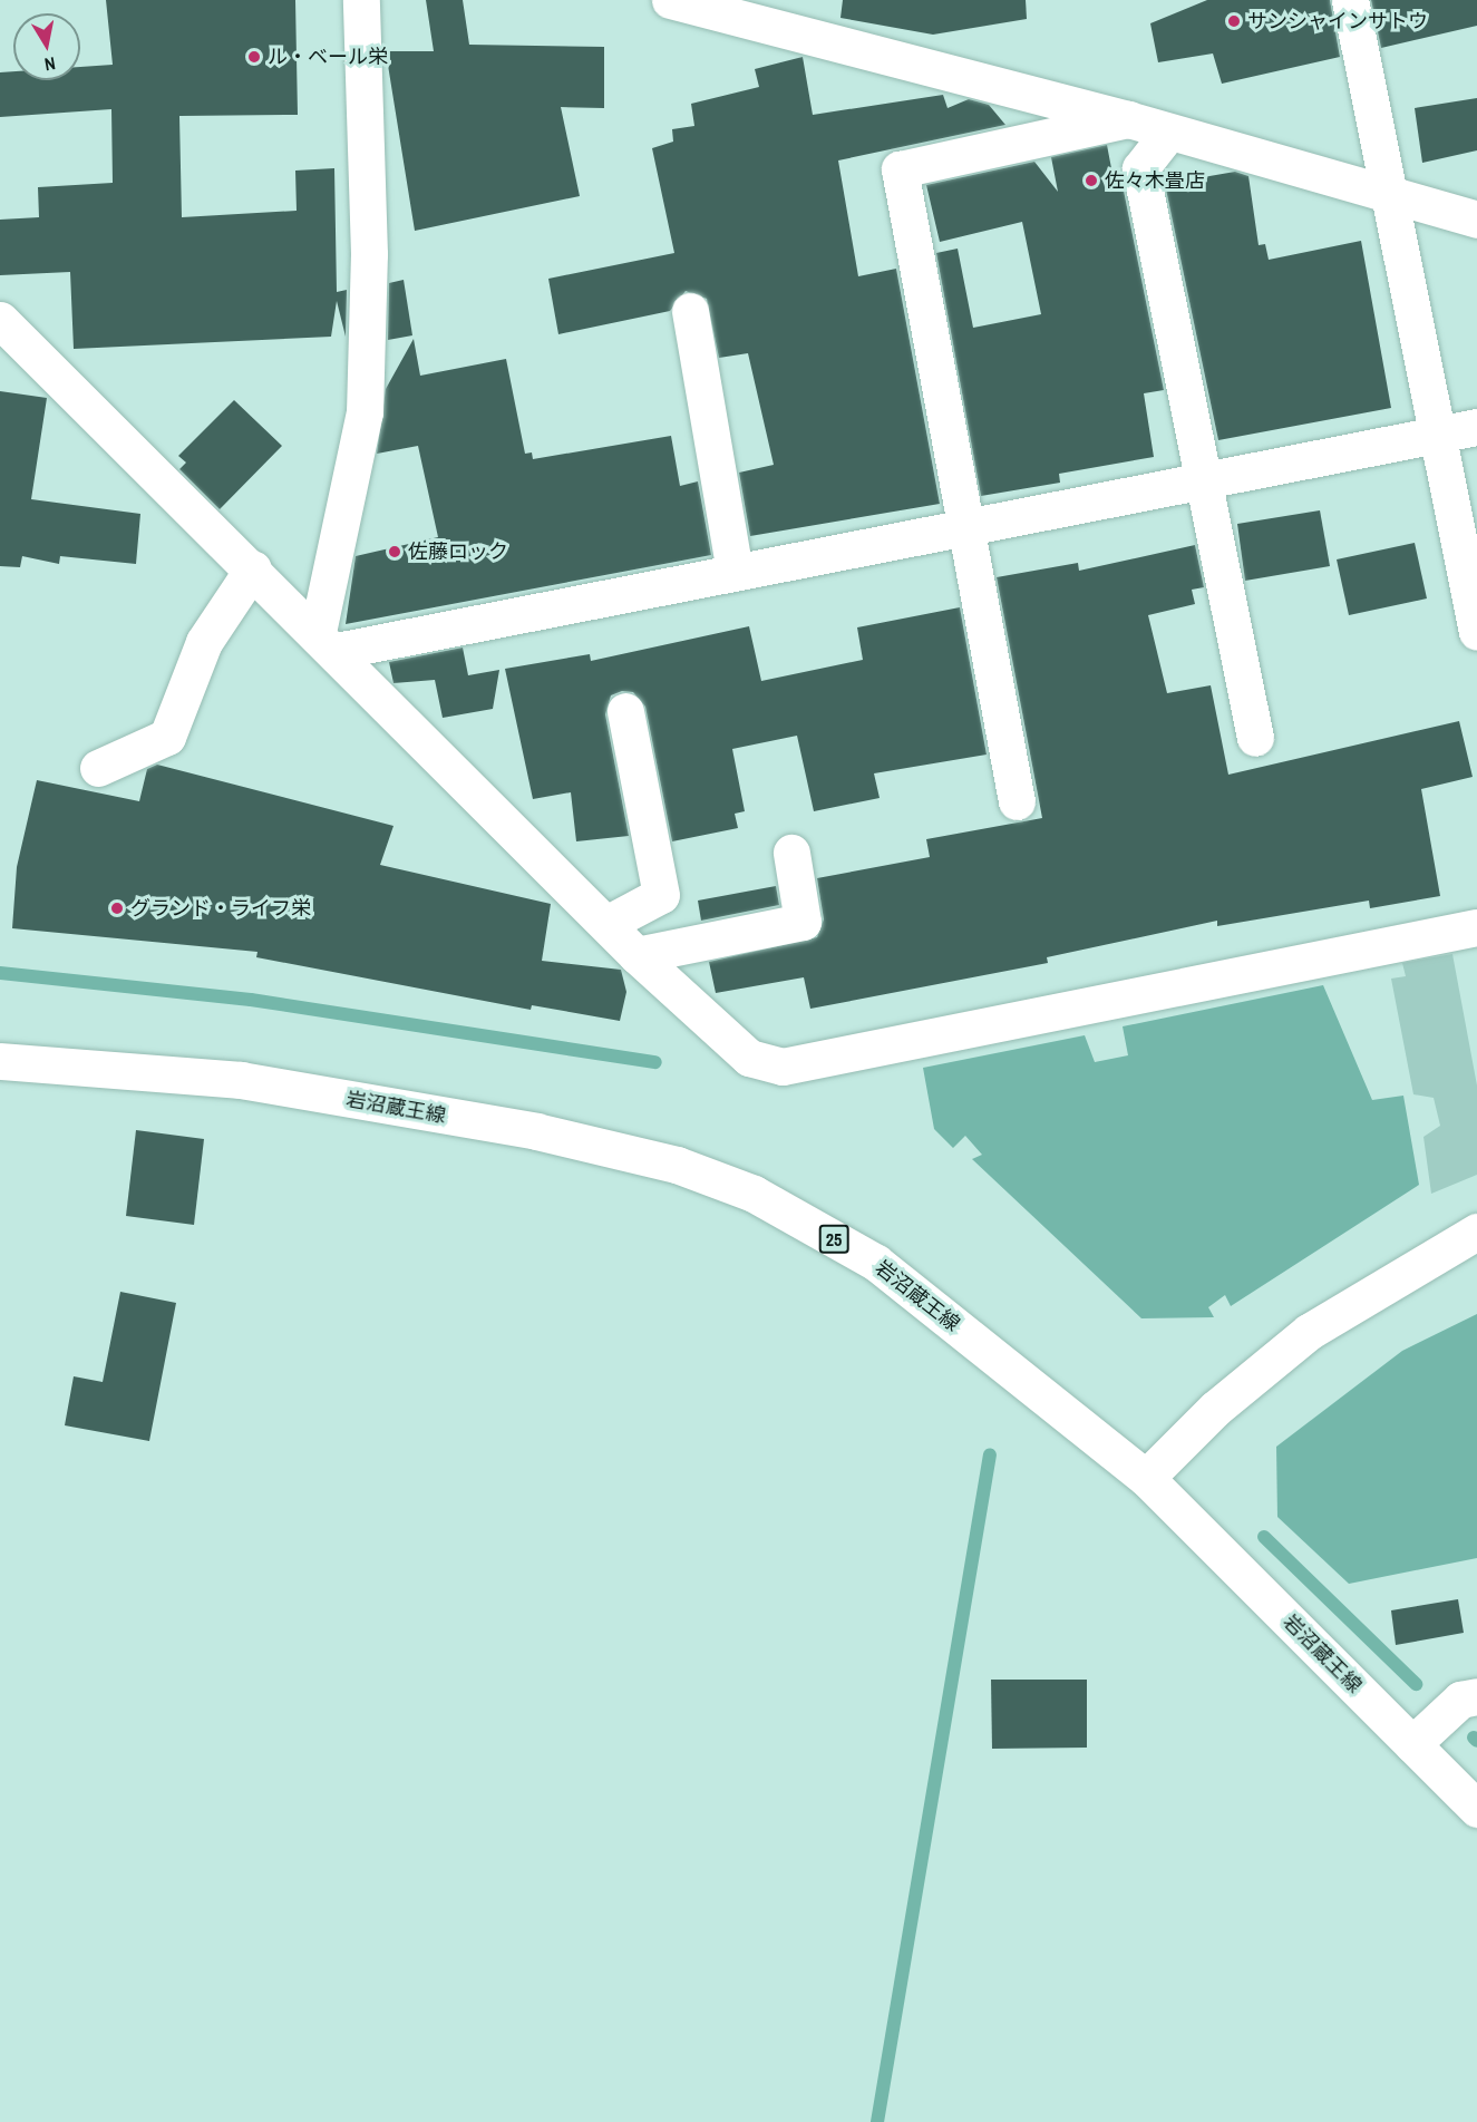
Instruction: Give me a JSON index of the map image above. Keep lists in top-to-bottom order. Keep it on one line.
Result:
{"streets":{"street":["岩沼蔵王線","25"]},"places":["サンシャインサトウ","ル・ベール栄","佐々木畳店","佐藤ロック","グランド・ライフ栄"],"north":"bottom"}
